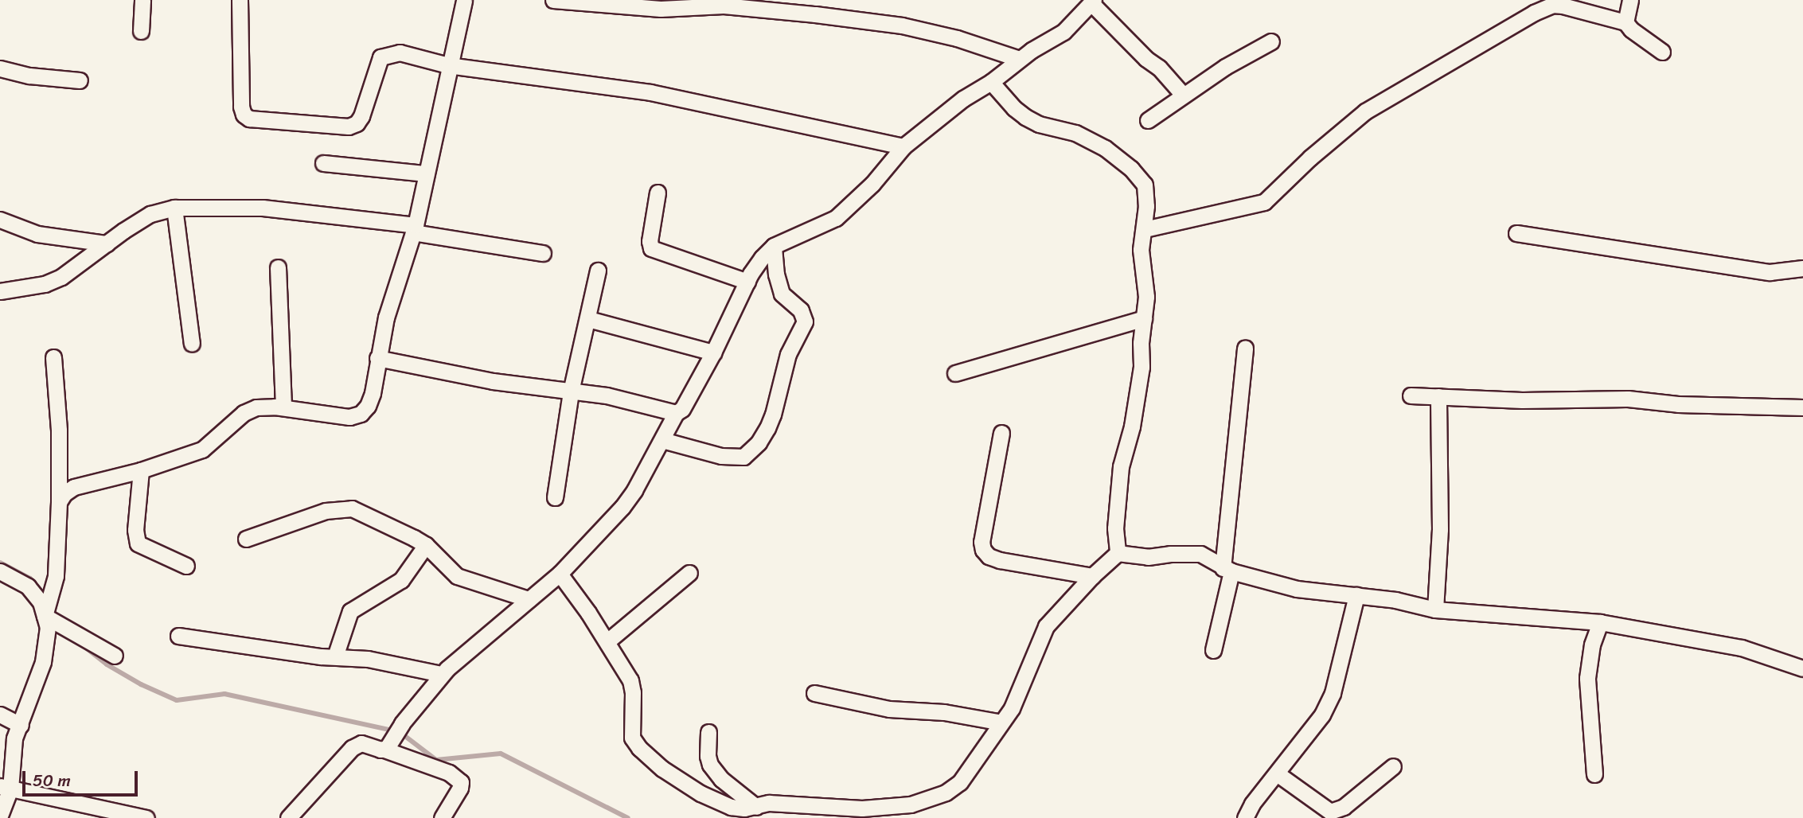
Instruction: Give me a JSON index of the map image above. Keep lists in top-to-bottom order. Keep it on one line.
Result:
{"scale_bar":"50 m"}
